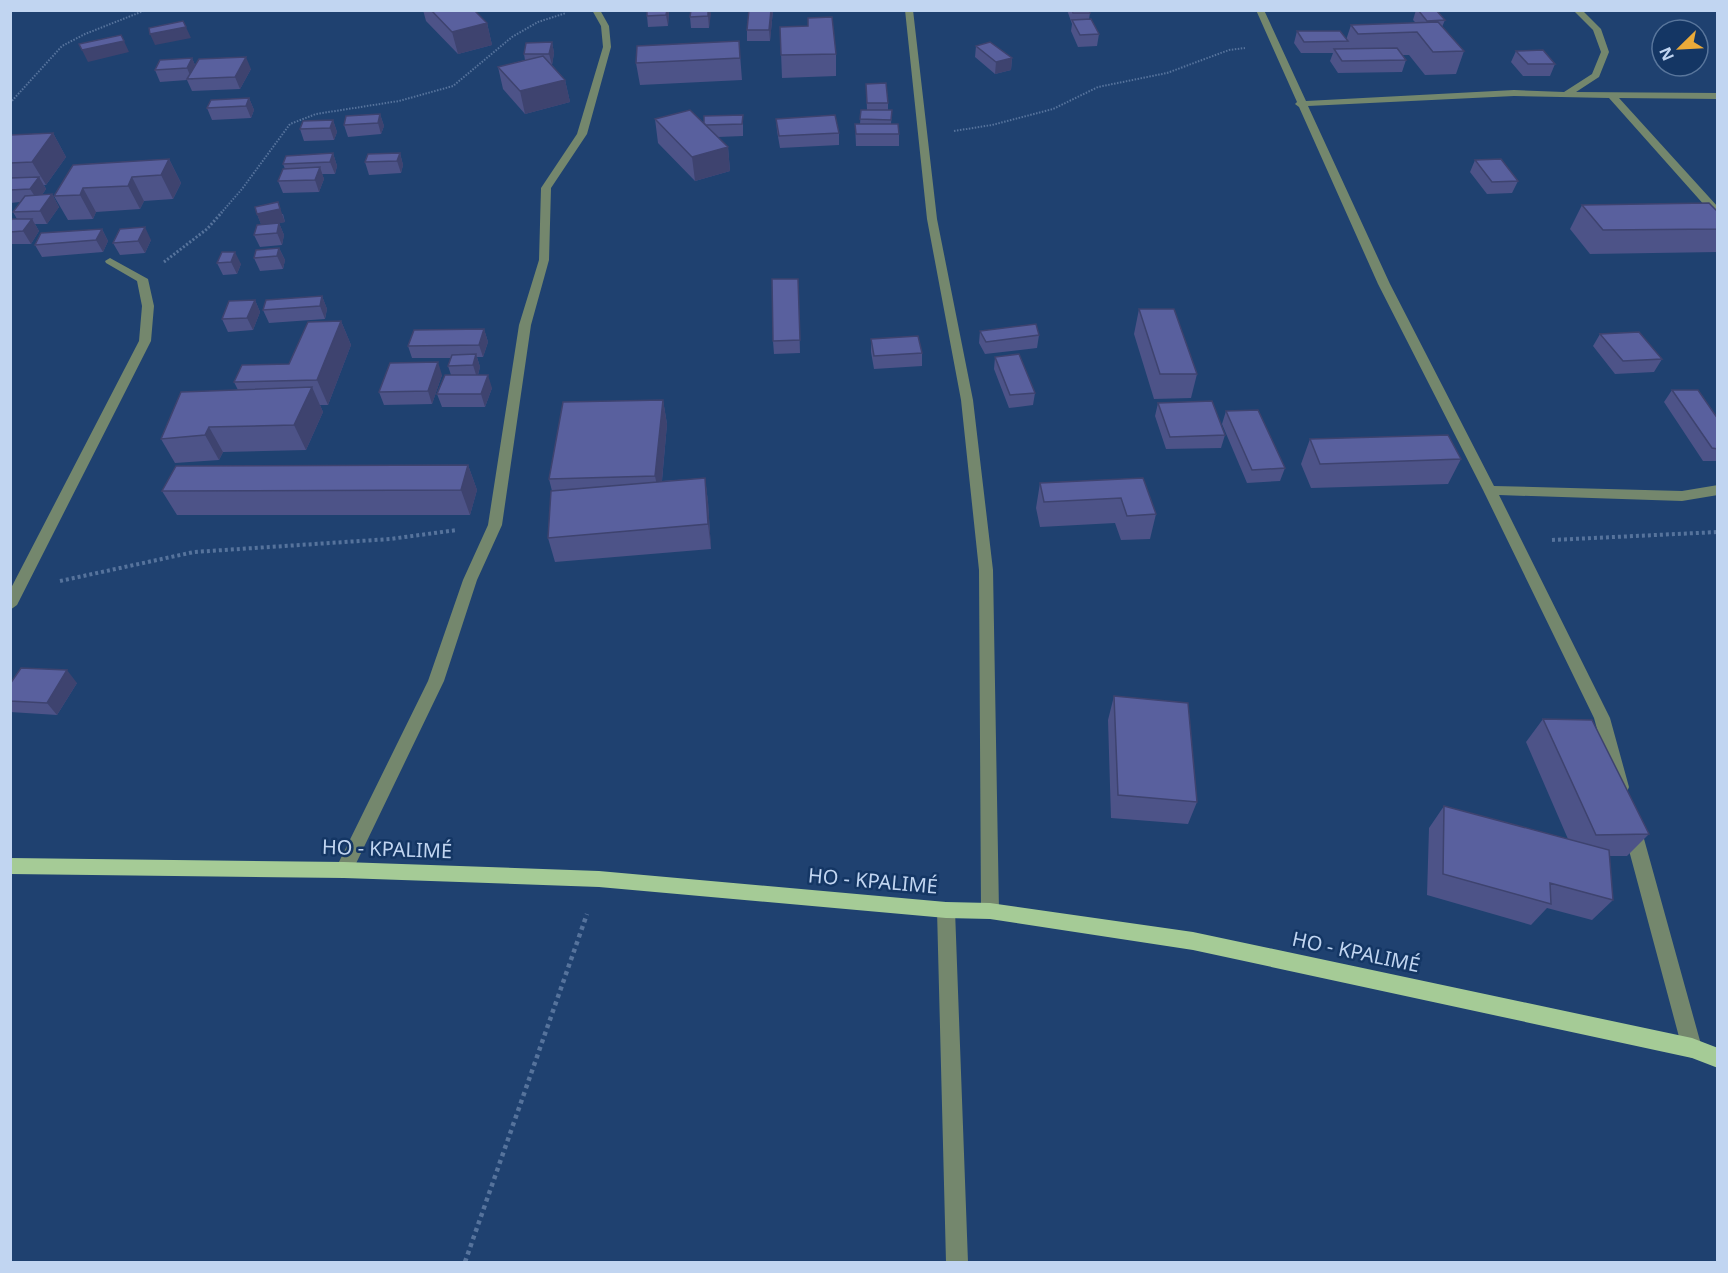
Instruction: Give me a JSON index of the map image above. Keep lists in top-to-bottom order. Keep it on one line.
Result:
{"streets":{"main road":["HO - KPALIMÉ"]},"north":"bottom left"}
